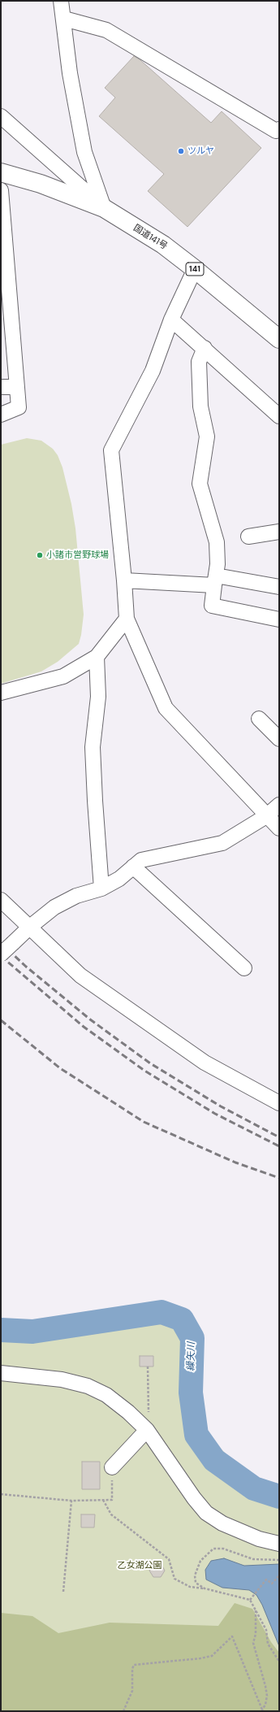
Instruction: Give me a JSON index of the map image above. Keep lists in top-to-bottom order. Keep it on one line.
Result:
{"streets":{"highway":["国道141号","141"]},"water":["繰矢川"],"parks":["乙女湖公園"],"places":["ツルヤ","小諸市営野球場"]}
